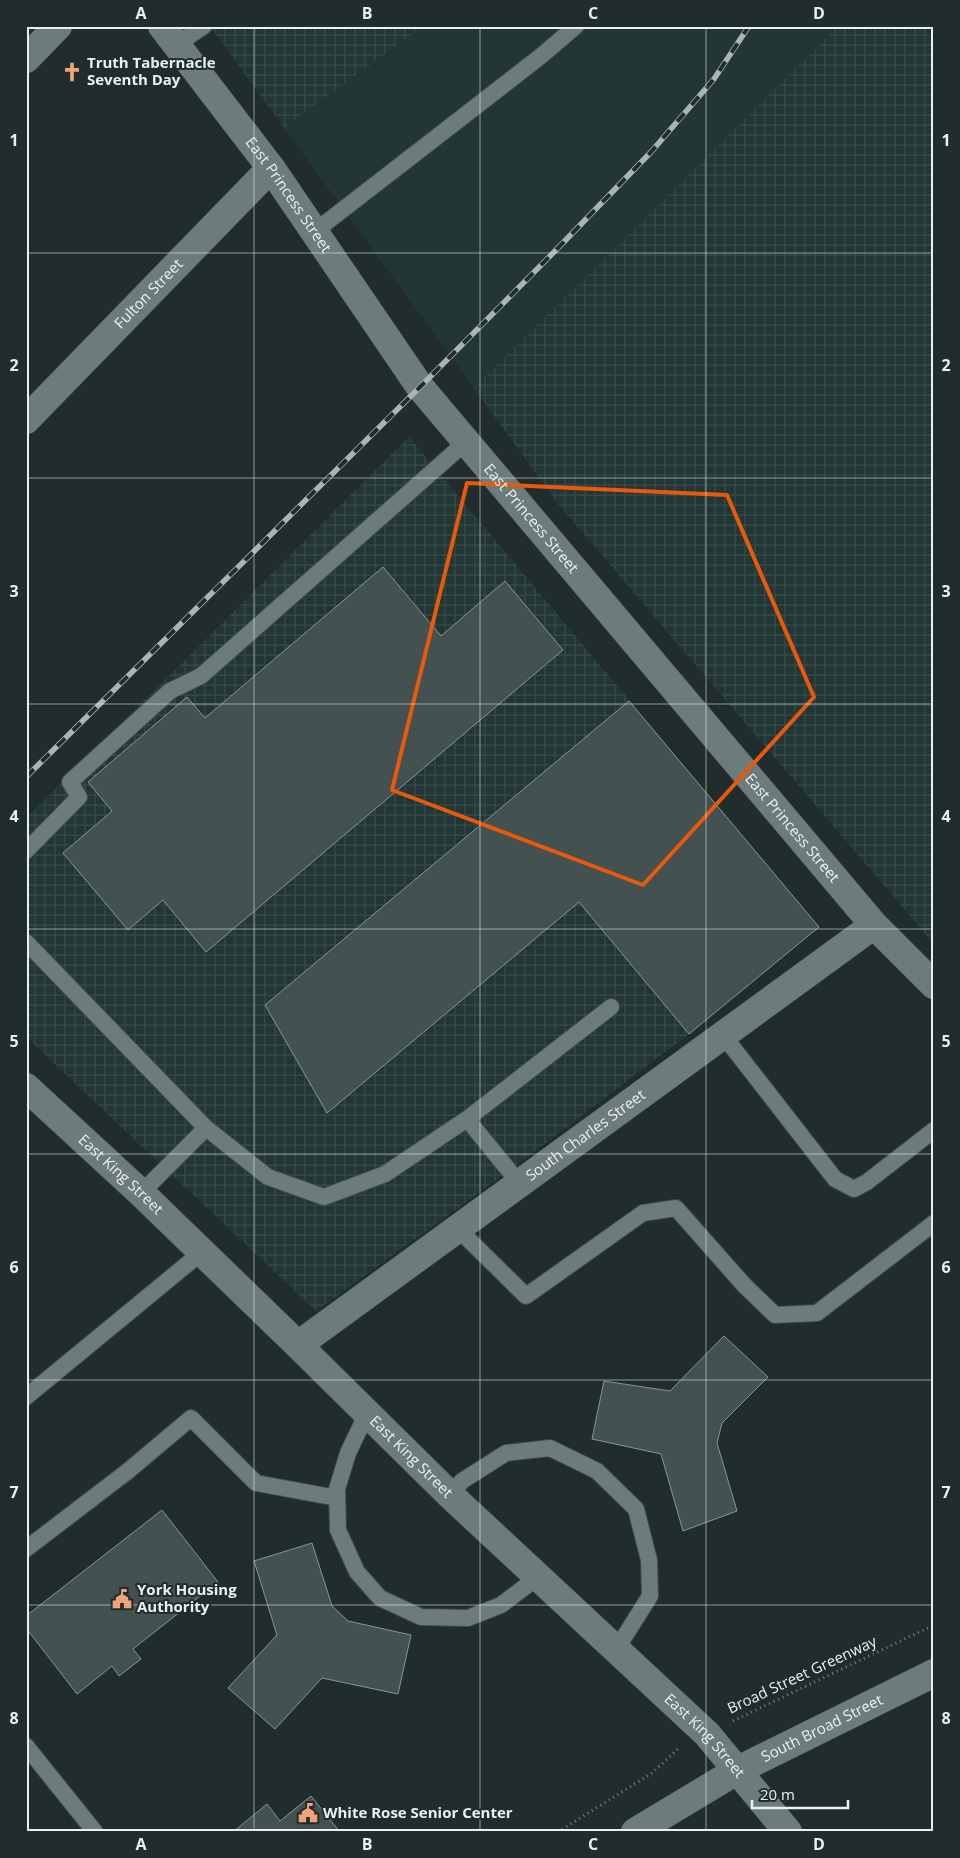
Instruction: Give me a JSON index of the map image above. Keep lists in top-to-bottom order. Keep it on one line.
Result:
{"streets":{"street":["East Princess Street","Fulton Street","South Charles Street","East King Street","South Broad Street"],"path":["Broad Street Greenway"]},"crossings":[["East Princess Street","Fulton Street"],["East Princess Street","South Charles Street"],["South Charles Street","East King Street"],["East King Street","Broad Street Greenway"],["East King Street","South Broad Street"]],"places":{"church":["Truth Tabernacle Seventh Day"],"public building":["York Housing Authority","White Rose Senior Center"]},"scale_bar":"20 m","grid":{"columns":["A","B","C","D"],"rows":["1","2","3","4","5","6","7","8"]}}
